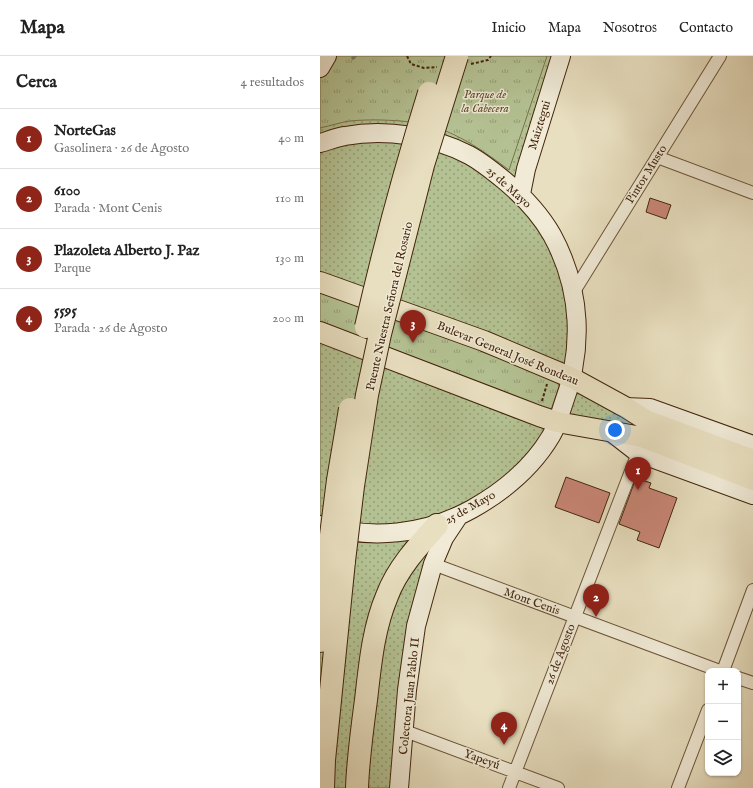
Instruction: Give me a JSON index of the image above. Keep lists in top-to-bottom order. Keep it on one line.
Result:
{"streets":{"highway":["Puente Nuestra Señora del Rosario"],"main road":["Maiztegui","25 de Mayo","Bulevar General José Rondeau","Colectora Juan Pablo II"],"street":["Pintor Musto","Mont Cenis","26 de Agosto","Yapeyú"]},"crossings":[["Maiztegui","25 de Mayo"],["Pintor Musto","25 de Mayo"],["25 de Mayo","Bulevar General José Rondeau"],["25 de Mayo","Colectora Juan Pablo II"],["Mont Cenis","26 de Agosto"],["Mont Cenis","Colectora Juan Pablo II"],["26 de Agosto","Yapeyú"],["Colectora Juan Pablo II","Yapeyú"]],"parks":["Parque de la Cabecera"],"page":{"header":"Mapa","nav":["Inicio","Mapa","Nosotros","Contacto"],"heading":["Cerca","4 resultados"],"list":[{"mark":"1","name":"NorteGas","note":"Gasolinera · 26 de Agosto","value":"40 m"},{"mark":"2","name":"6100","note":"Parada · Mont Cenis","value":"110 m"},{"mark":"3","name":"Plazoleta Alberto J. Paz","note":"Parque","value":"130 m"},{"mark":"4","name":"5595","note":"Parada · 26 de Agosto","value":"200 m"}],"pins":["3","1","2","4"],"map_buttons":["+","−"]}}
